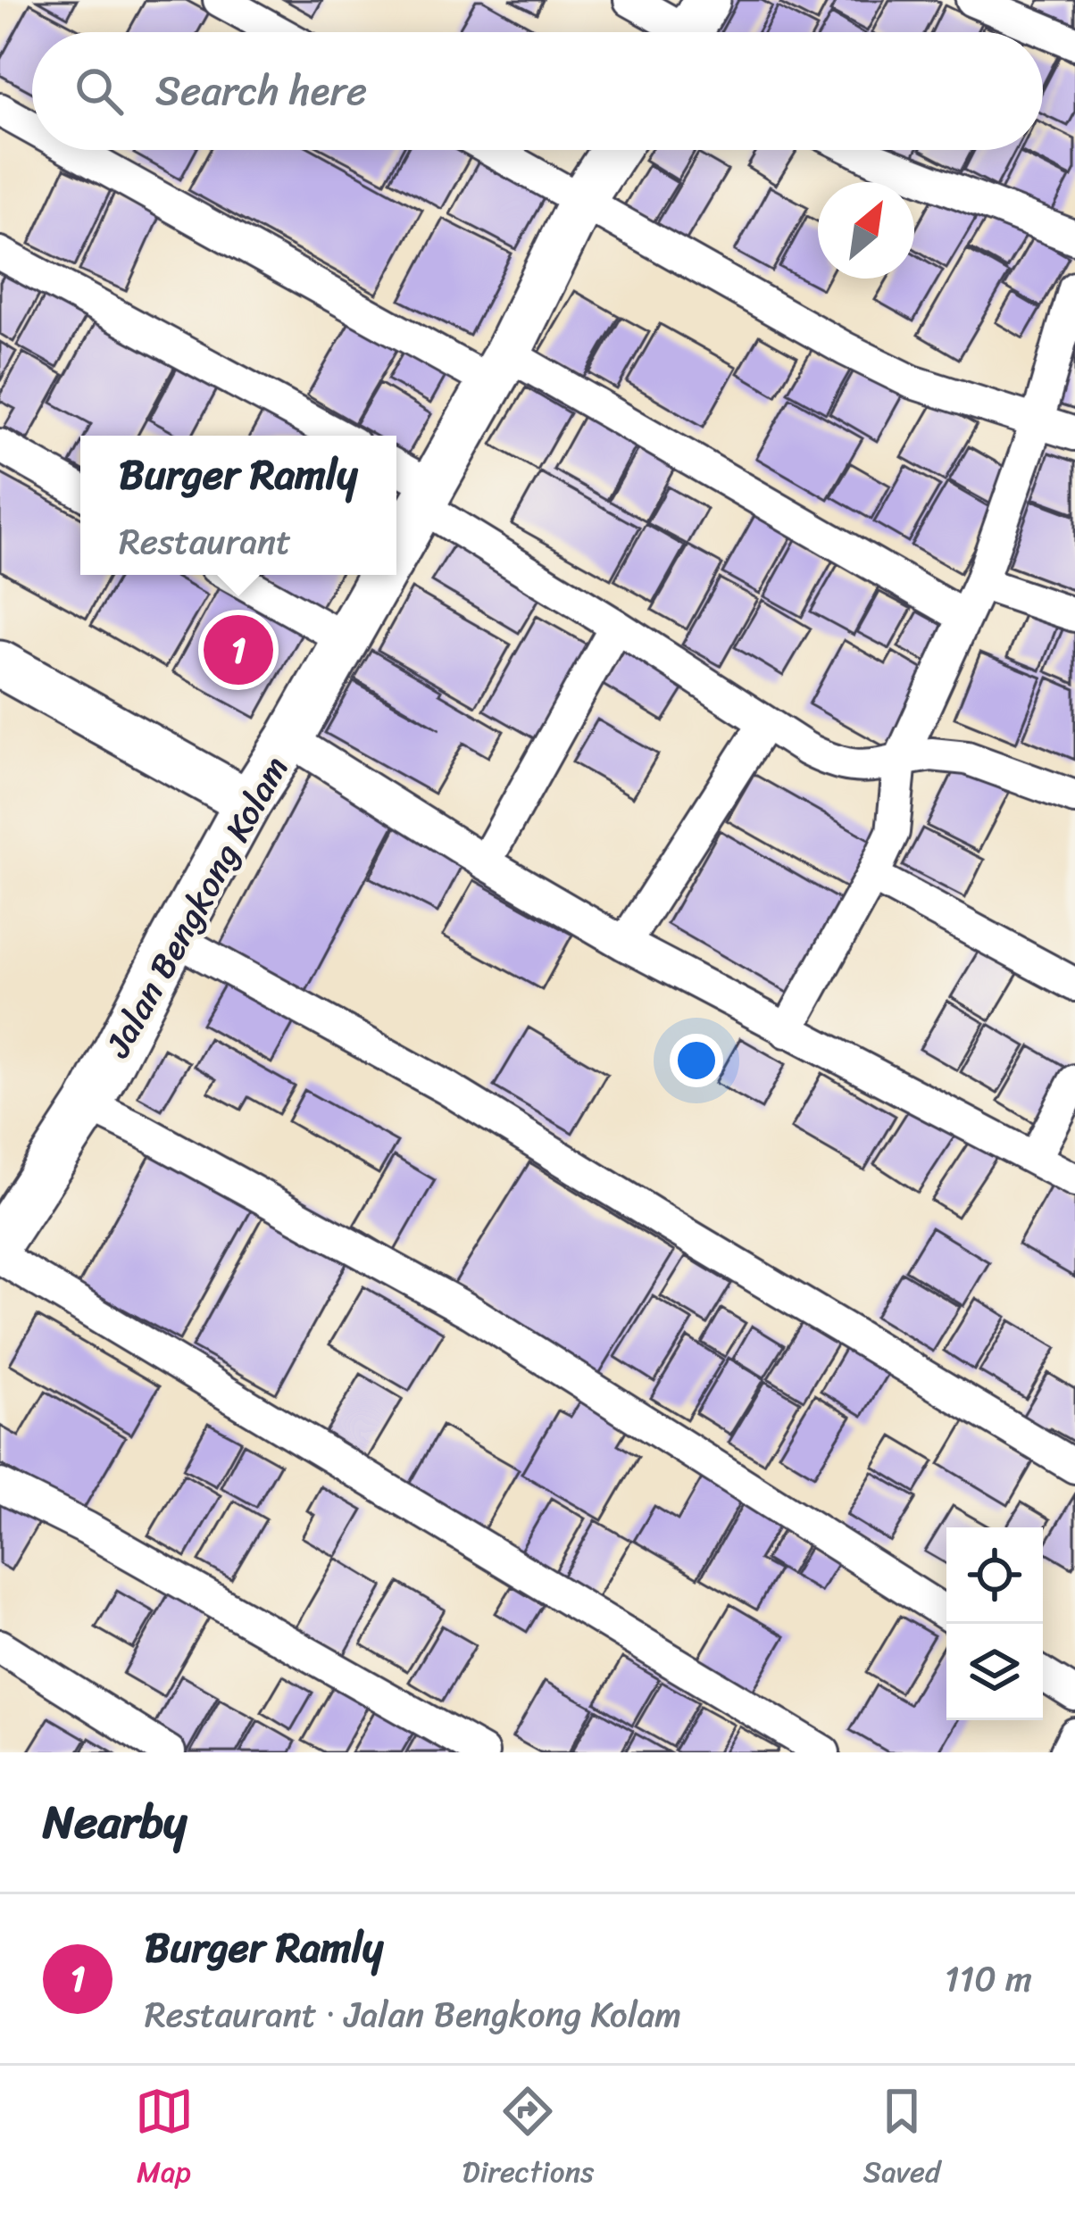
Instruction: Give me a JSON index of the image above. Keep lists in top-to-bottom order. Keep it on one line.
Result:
{"streets":{"street":["Jalan Bengkong Kolam"]},"north":"top right","page":{"search":"Search here","popup":["Burger Ramly","Restaurant"],"pins":"1","heading":"Nearby","list":[{"mark":"1","name":"Burger Ramly","note":"Restaurant · Jalan Bengkong Kolam","value":"110 m"}],"nav":["Map","Directions","Saved"]}}
